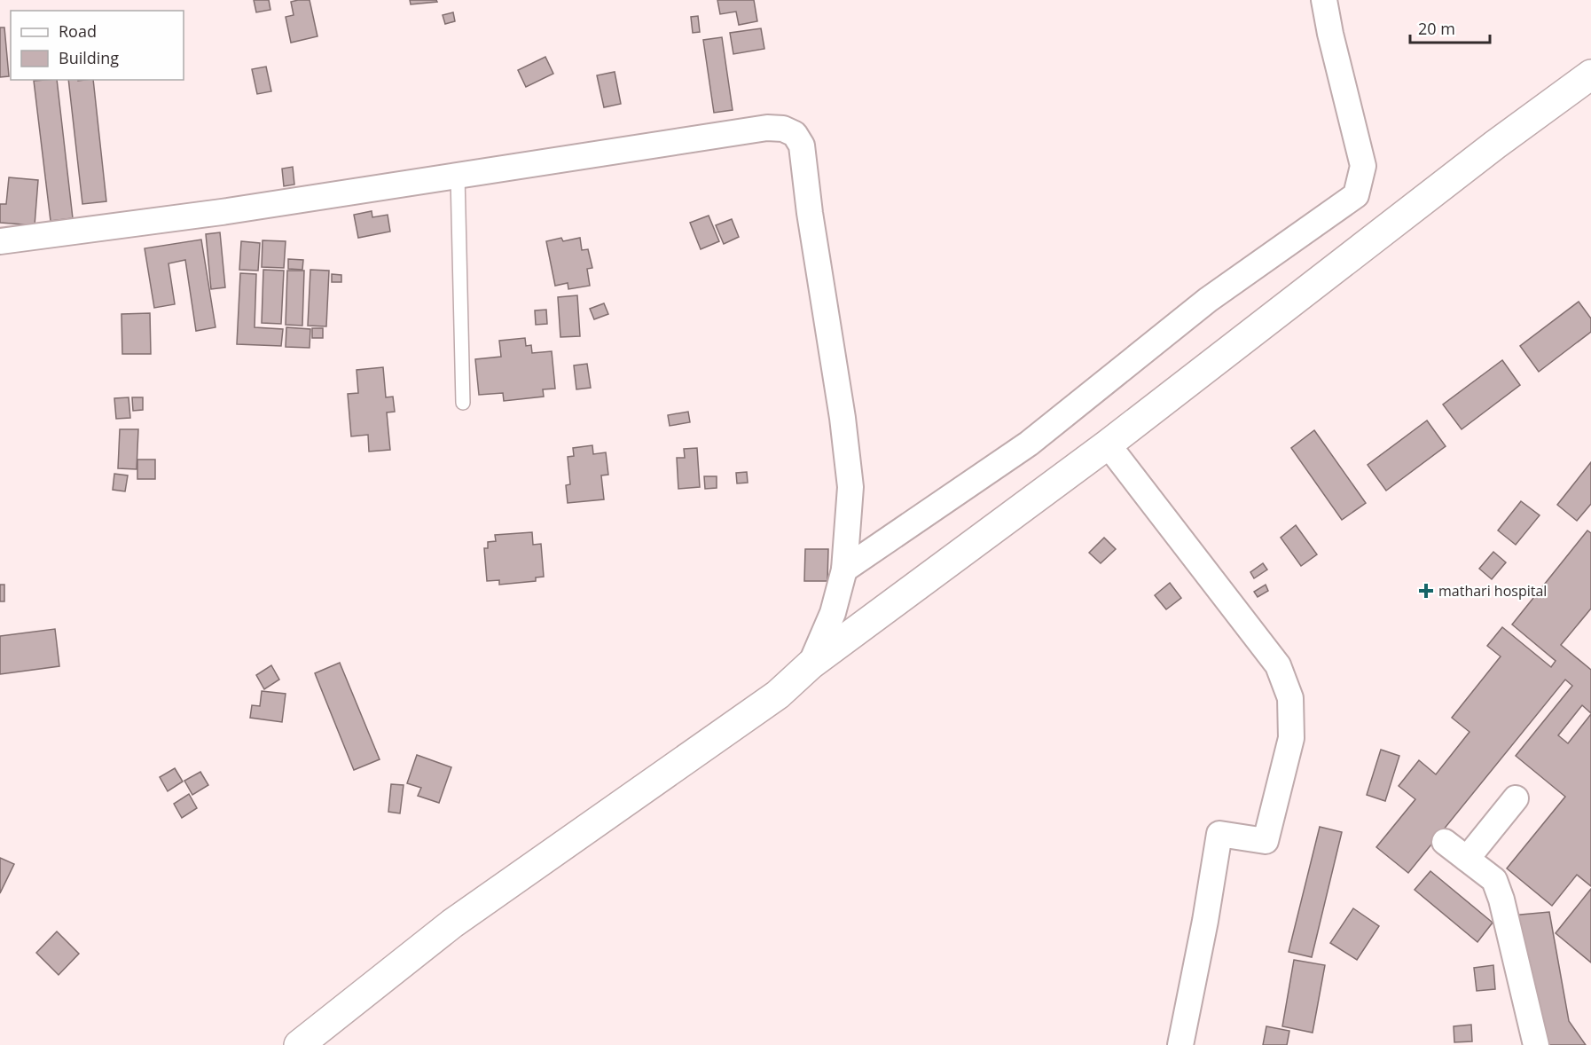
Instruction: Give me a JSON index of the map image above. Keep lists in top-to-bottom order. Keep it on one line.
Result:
{"places":{"health":["mathari hospital"]},"legend":["Road","Building"],"scale_bar":"20 m"}
